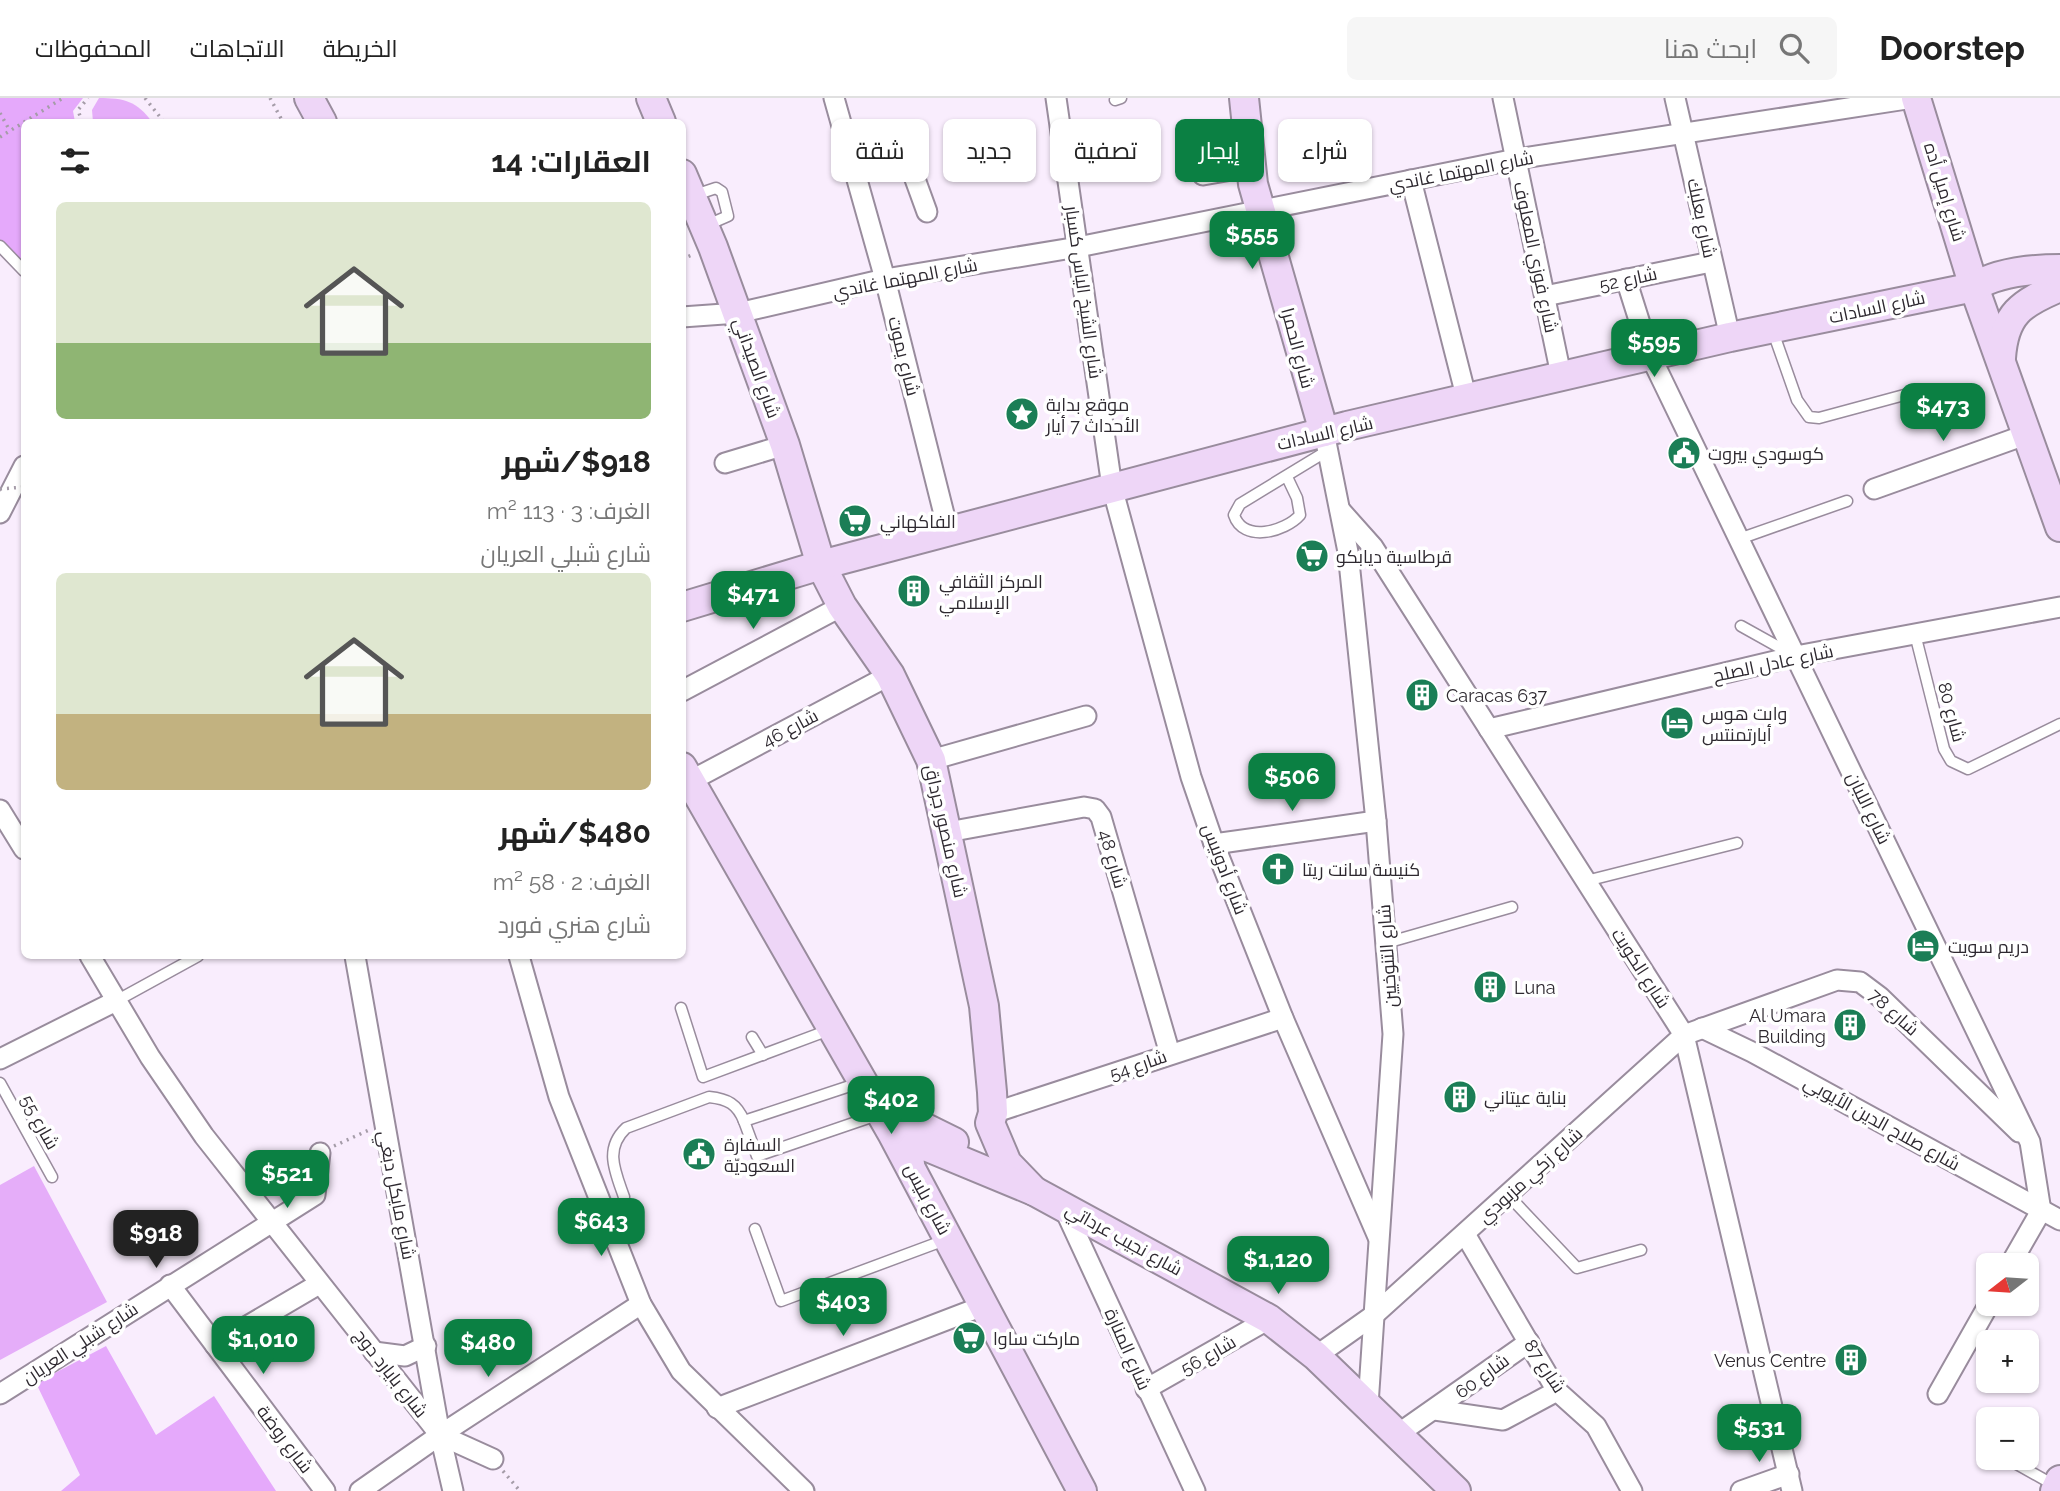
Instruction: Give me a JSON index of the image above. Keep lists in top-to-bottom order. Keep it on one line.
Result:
{"streets":{"street":["شارع المهتما غاندي","شارع إميل أده","شارع بعلبك","شارع فوزي المعلوف","شارع 52","شارع الشيخ الياس كسبار","شارع السادات","شارع الحمرا","شارع يموت","شارع الصيداني","شارع عادل الصلح","شارع 46","شارع اللبان","شارع منصور جرداق","شارع 48","شارع أدونيس","شارع التنوخيين","شارع الكويت","شارع 78","شارع 54","شارع صلاح الدين الأيوبي","شارع زكي مزبودي","شارع مايكل دبغي","شارع بليس","شارع نجيب عرداتي","شارع شبلي العريان","شارع المنارة","شارع 56","شارع 87","شارع بايارد دوج","شارع 60","شارع روضة"],"lane":["شارع 80","شارع 55"]},"crossings":[["شارع المهتما غاندي","شارع إميل أده"],["شارع المهتما غاندي","شارع بعلبك"],["شارع المهتما غاندي","شارع فوزي المعلوف"],["شارع المهتما غاندي","شارع الشيخ الياس كسبار"],["شارع المهتما غاندي","شارع الحمرا"],["شارع المهتما غاندي","شارع يموت"],["شارع المهتما غاندي","شارع الصيداني"],["شارع إميل أده","شارع السادات"],["شارع بعلبك","شارع 52"],["شارع بعلبك","شارع السادات"],["شارع فوزي المعلوف","شارع 52"],["شارع فوزي المعلوف","شارع السادات"],["شارع 52","شارع اللبان"],["شارع الشيخ الياس كسبار","شارع السادات"],["شارع الشيخ الياس كسبار","شارع أدونيس"],["شارع السادات","شارع الحمرا"],["شارع السادات","شارع يموت"],["شارع السادات","شارع الصيداني"],["شارع السادات","شارع اللبان"],["شارع السادات","شارع منصور جرداق"],["شارع السادات","شارع أدونيس"],["شارع السادات","شارع التنوخيين"],["شارع الحمرا","شارع التنوخيين"],["شارع الصيداني","شارع منصور جرداق"],["شارع عادل الصلح","شارع 80"],["شارع عادل الصلح","شارع اللبان"],["شارع عادل الصلح","شارع الكويت"],["شارع 46","شارع منصور جرداق"],["شارع 46","شارع بليس"],["شارع اللبان","شارع 78"],["شارع اللبان","شارع صلاح الدين الأيوبي"],["شارع منصور جرداق","شارع 48"],["شارع منصور جرداق","شارع 54"],["شارع منصور جرداق","شارع نجيب عرداتي"],["شارع 48","شارع 54"],["شارع أدونيس","شارع التنوخيين"],["شارع أدونيس","شارع 54"],["شارع التنوخيين","شارع الكويت"],["شارع التنوخيين","شارع زكي مزبودي"],["شارع الكويت","شارع 78"],["شارع الكويت","شارع صلاح الدين الأيوبي"],["شارع الكويت","شارع زكي مزبودي"],["شارع 78","شارع صلاح الدين الأيوبي"],["شارع 78","شارع زكي مزبودي"],["شارع صلاح الدين الأيوبي","شارع زكي مزبودي"],["شارع زكي مزبودي","شارع نجيب عرداتي"],["شارع زكي مزبودي","شارع 87"],["شارع مايكل دبغي","شارع بايارد دوج"],["شارع بليس","شارع نجيب عرداتي"],["شارع نجيب عرداتي","شارع المنارة"],["شارع نجيب عرداتي","شارع 56"],["شارع نجيب عرداتي","شارع 60"],["شارع شبلي العريان","شارع بايارد دوج"],["شارع شبلي العريان","شارع روضة"],["شارع المنارة","شارع 56"],["شارع 87","شارع 60"]],"places":{"place":["موقع بداية الأحداث 7 أيار"],"public building":["كوسودي بيروت","السفارة السعوديّة"],"supermarket":["الفاكهاني","قرطاسية ديابكو","ماركت ساوا"],"building":["المركز الثقافي الإسلامي","Caracas 637","Luna","Al Umara Building","بناية عيتاني","Venus Centre"],"hotel":["وايت هوس أبارتمنتس","دريم سويت"],"church":["كنيسة سانت ريتا"]},"north":"left","page":{"header":"Doorstep","search":"ابحث هنا","nav":["الخريطة","الاتجاهات","المحفوظات"],"chip":["شراء","إيجار","تصفية","جديد","شقة"],"heading":"العقارات: 14","list":[{"name":"$918/شهر","note":"الغرف: 3 · 113 m² · شارع شبلي العريان"},{"name":"$480/شهر","note":"الغرف: 2 · 58 m² · شارع هنري فورد"}],"price":["$555","$595","$473","$471","$506","$402","$521","$643","$918","$1,120","$403","$1,010","$480","$531"],"map_buttons":["+","−"]}}
